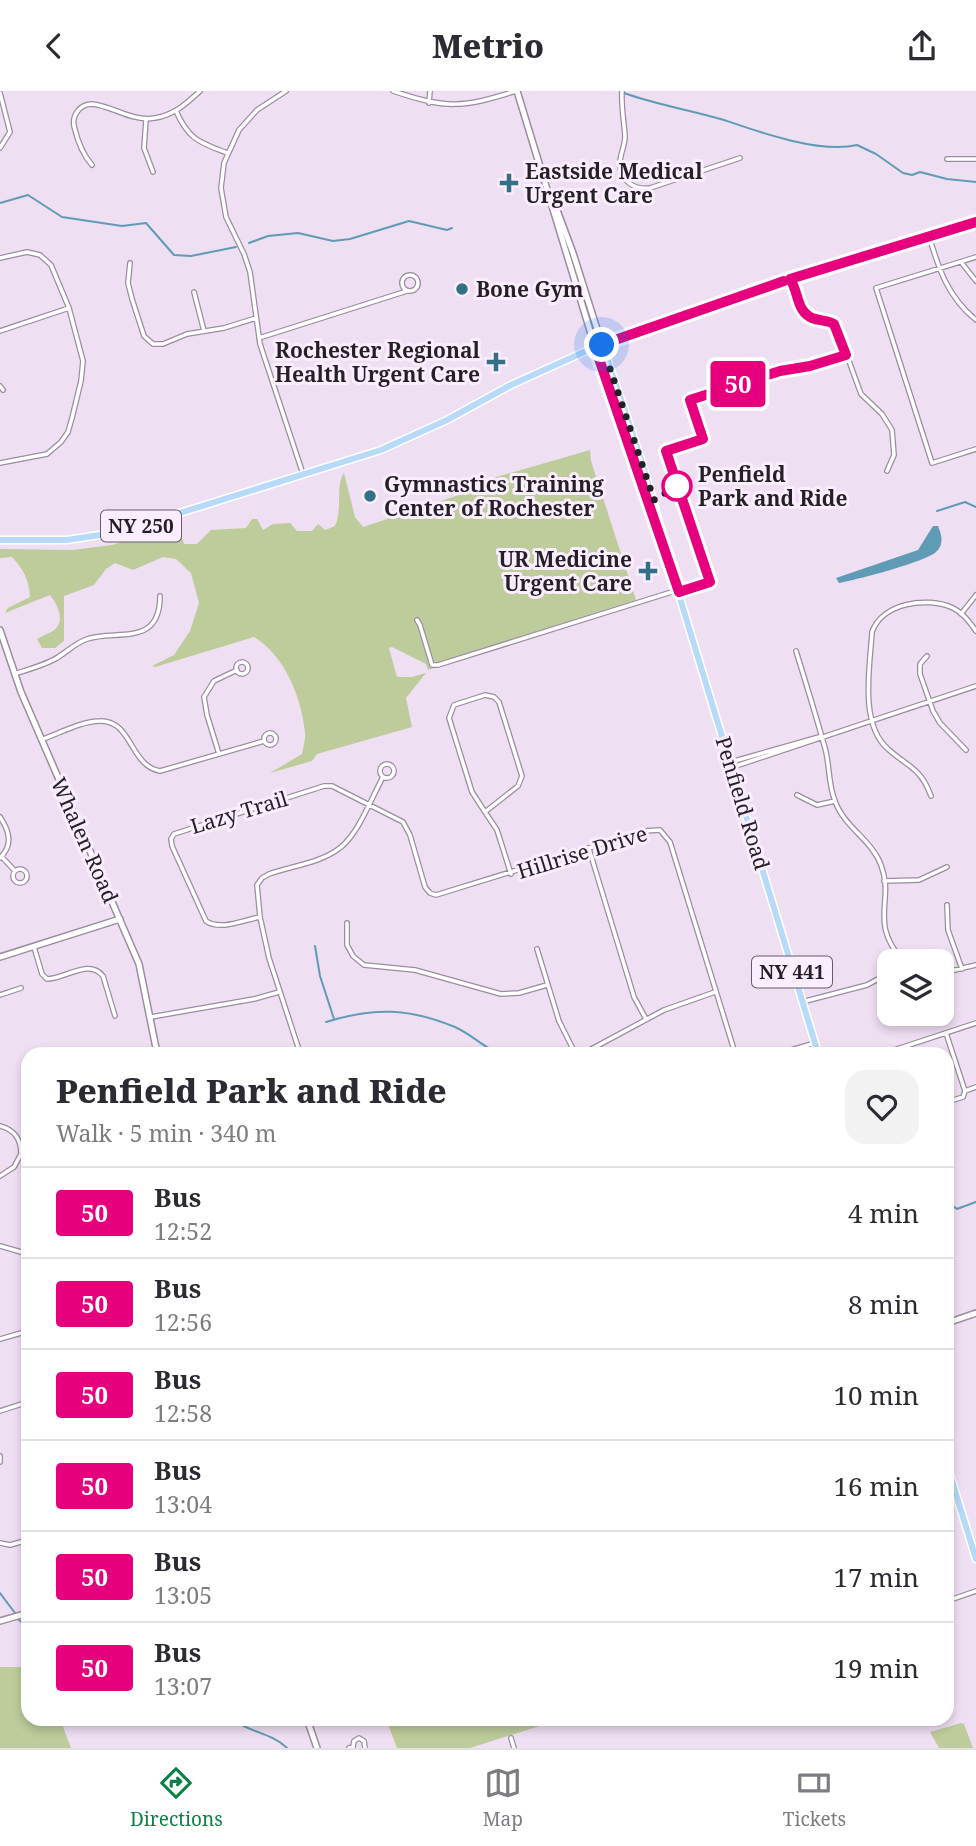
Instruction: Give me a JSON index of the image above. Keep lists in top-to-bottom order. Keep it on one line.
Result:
{"streets":{"main road":["NY 250","Penfield Road","NY 441"],"street":["Lazy Trail","Whalen Road","Hillrise Drive"]},"crossings":[["NY 250","Penfield Road"],["Lazy Trail","Hillrise Drive"]],"places":{"health":["Eastside Medical Urgent Care","Rochester Regional Health Urgent Care","UR Medicine Urgent Care"],"other":["Bone Gym","Penfield Park and Ride","Gymnastics Training Center of Rochester"]},"lines":["bus line 50"],"page":{"header":"Metrio","on_map":"50","heading":["Penfield Park and Ride","Walk · 5 min · 340 m"],"list":[{"mark":"50","name":"Bus","note":"12:52","value":"4 min"},{"mark":"50","name":"Bus","note":"12:56","value":"8 min"},{"mark":"50","name":"Bus","note":"12:58","value":"10 min"},{"mark":"50","name":"Bus","note":"13:04","value":"16 min"},{"mark":"50","name":"Bus","note":"13:05","value":"17 min"},{"mark":"50","name":"Bus","note":"13:07","value":"19 min"}],"tabs":["Directions","Map","Tickets"]}}
